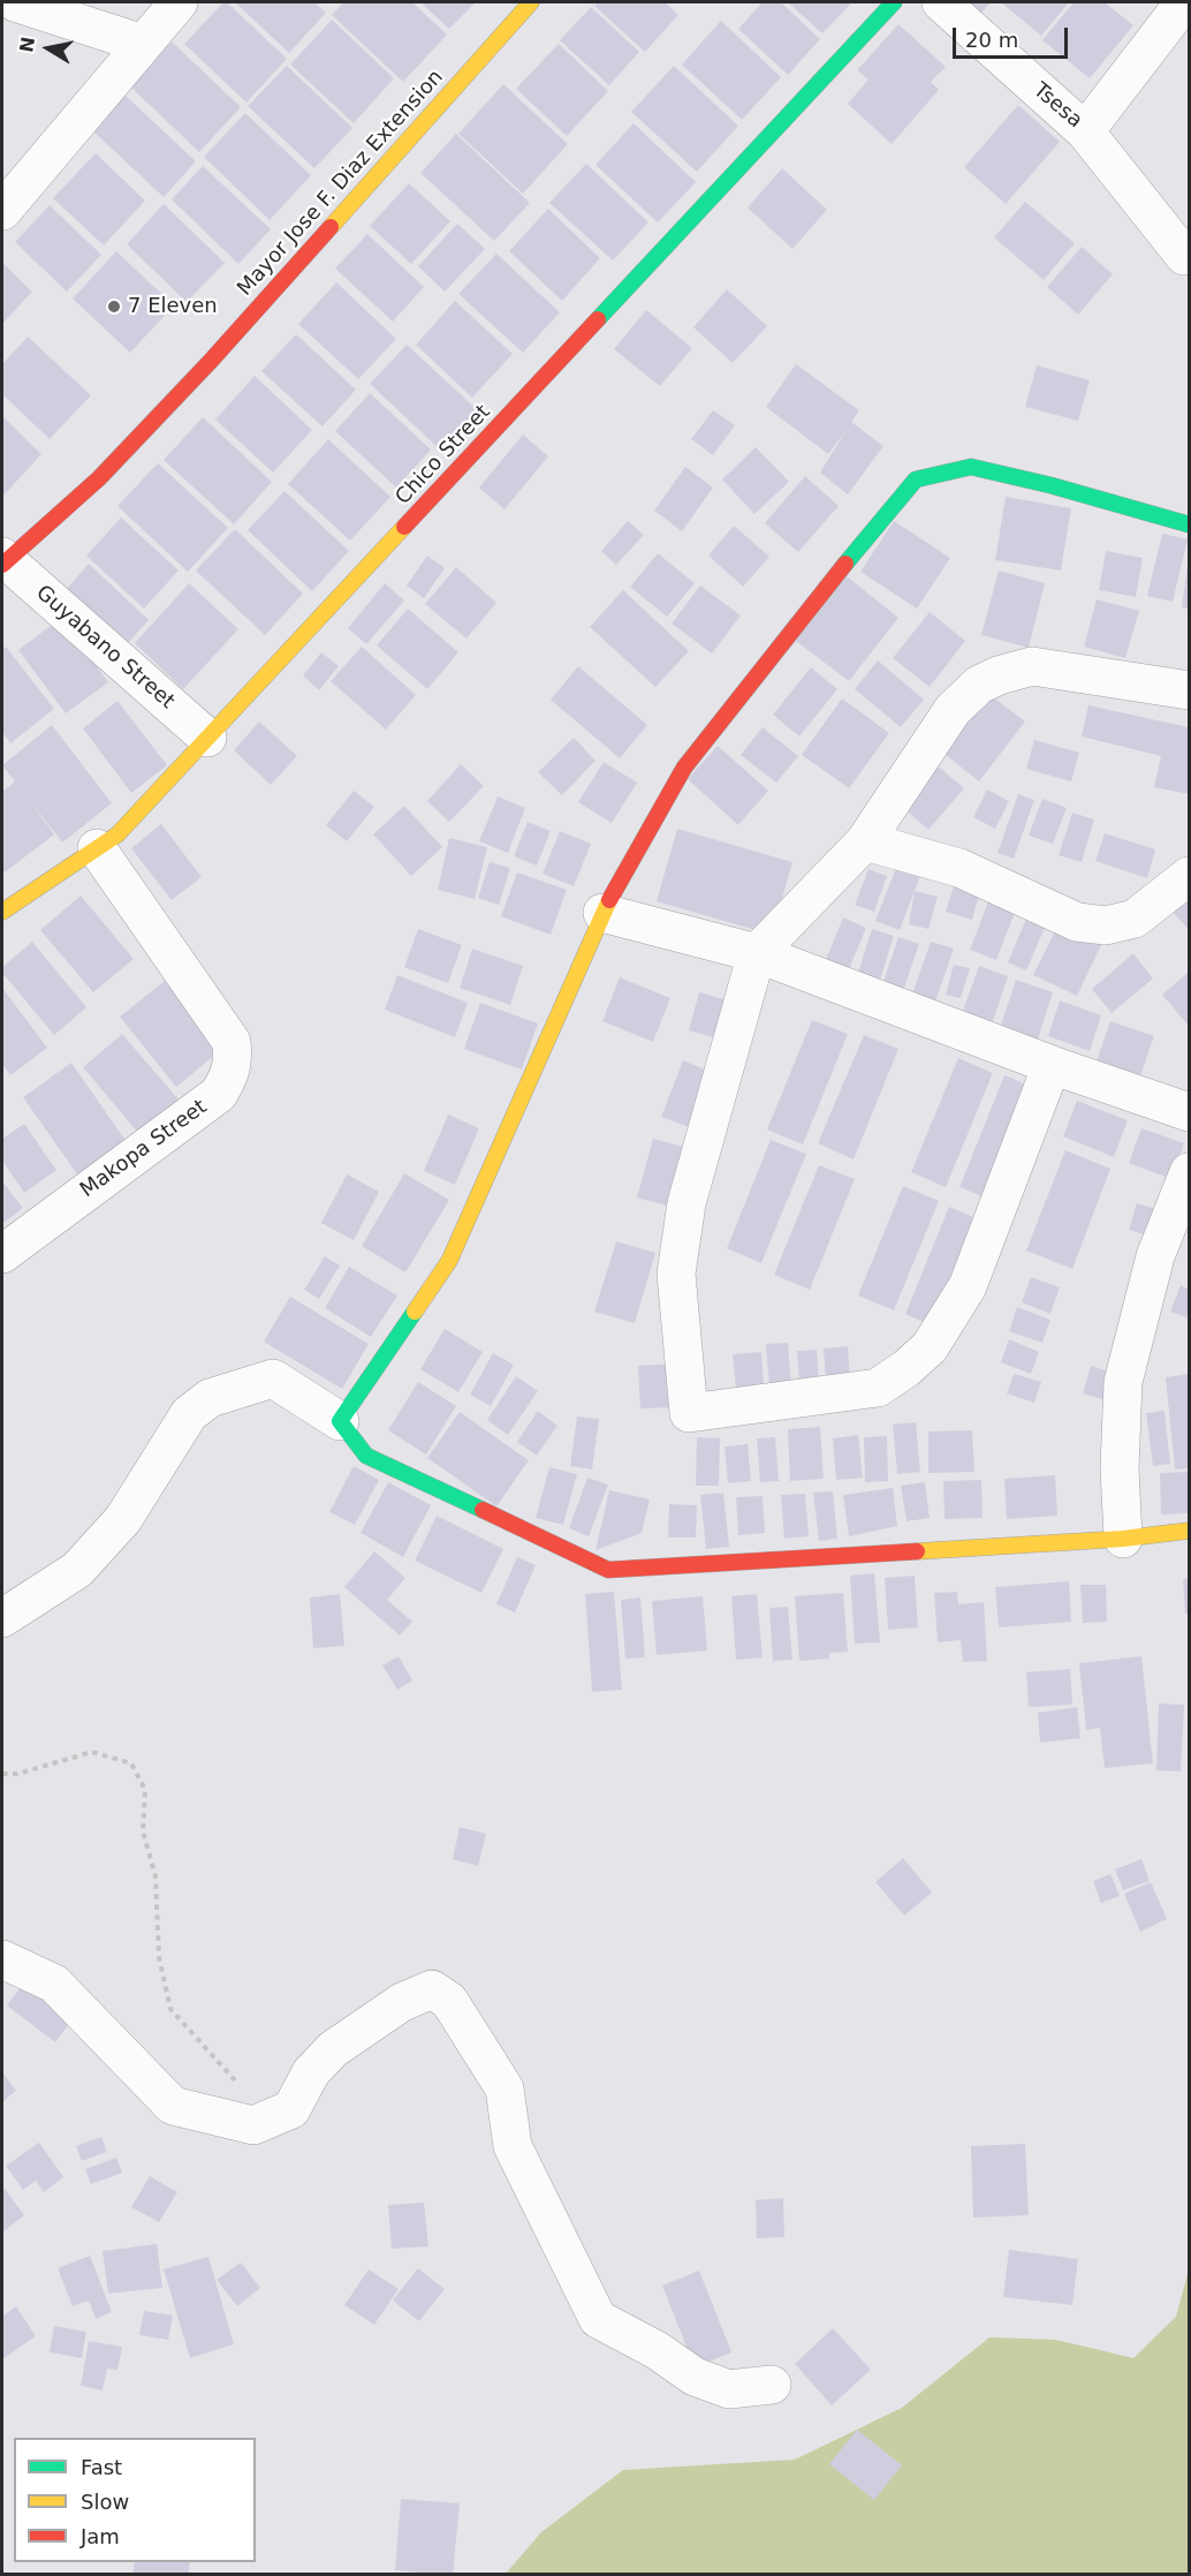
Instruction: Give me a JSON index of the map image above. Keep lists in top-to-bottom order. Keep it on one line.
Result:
{"streets":{"street":["Tsesa","Mayor Jose F. Diaz Extension","Chico Street","Guyabano Street","Makopa Street"]},"crossings":[["Mayor Jose F. Diaz Extension","Guyabano Street"],["Chico Street","Guyabano Street"],["Chico Street","Makopa Street"]],"places":["7 Eleven"],"legend":["Fast","Slow","Jam"],"scale_bar":"20 m","north":"left"}
